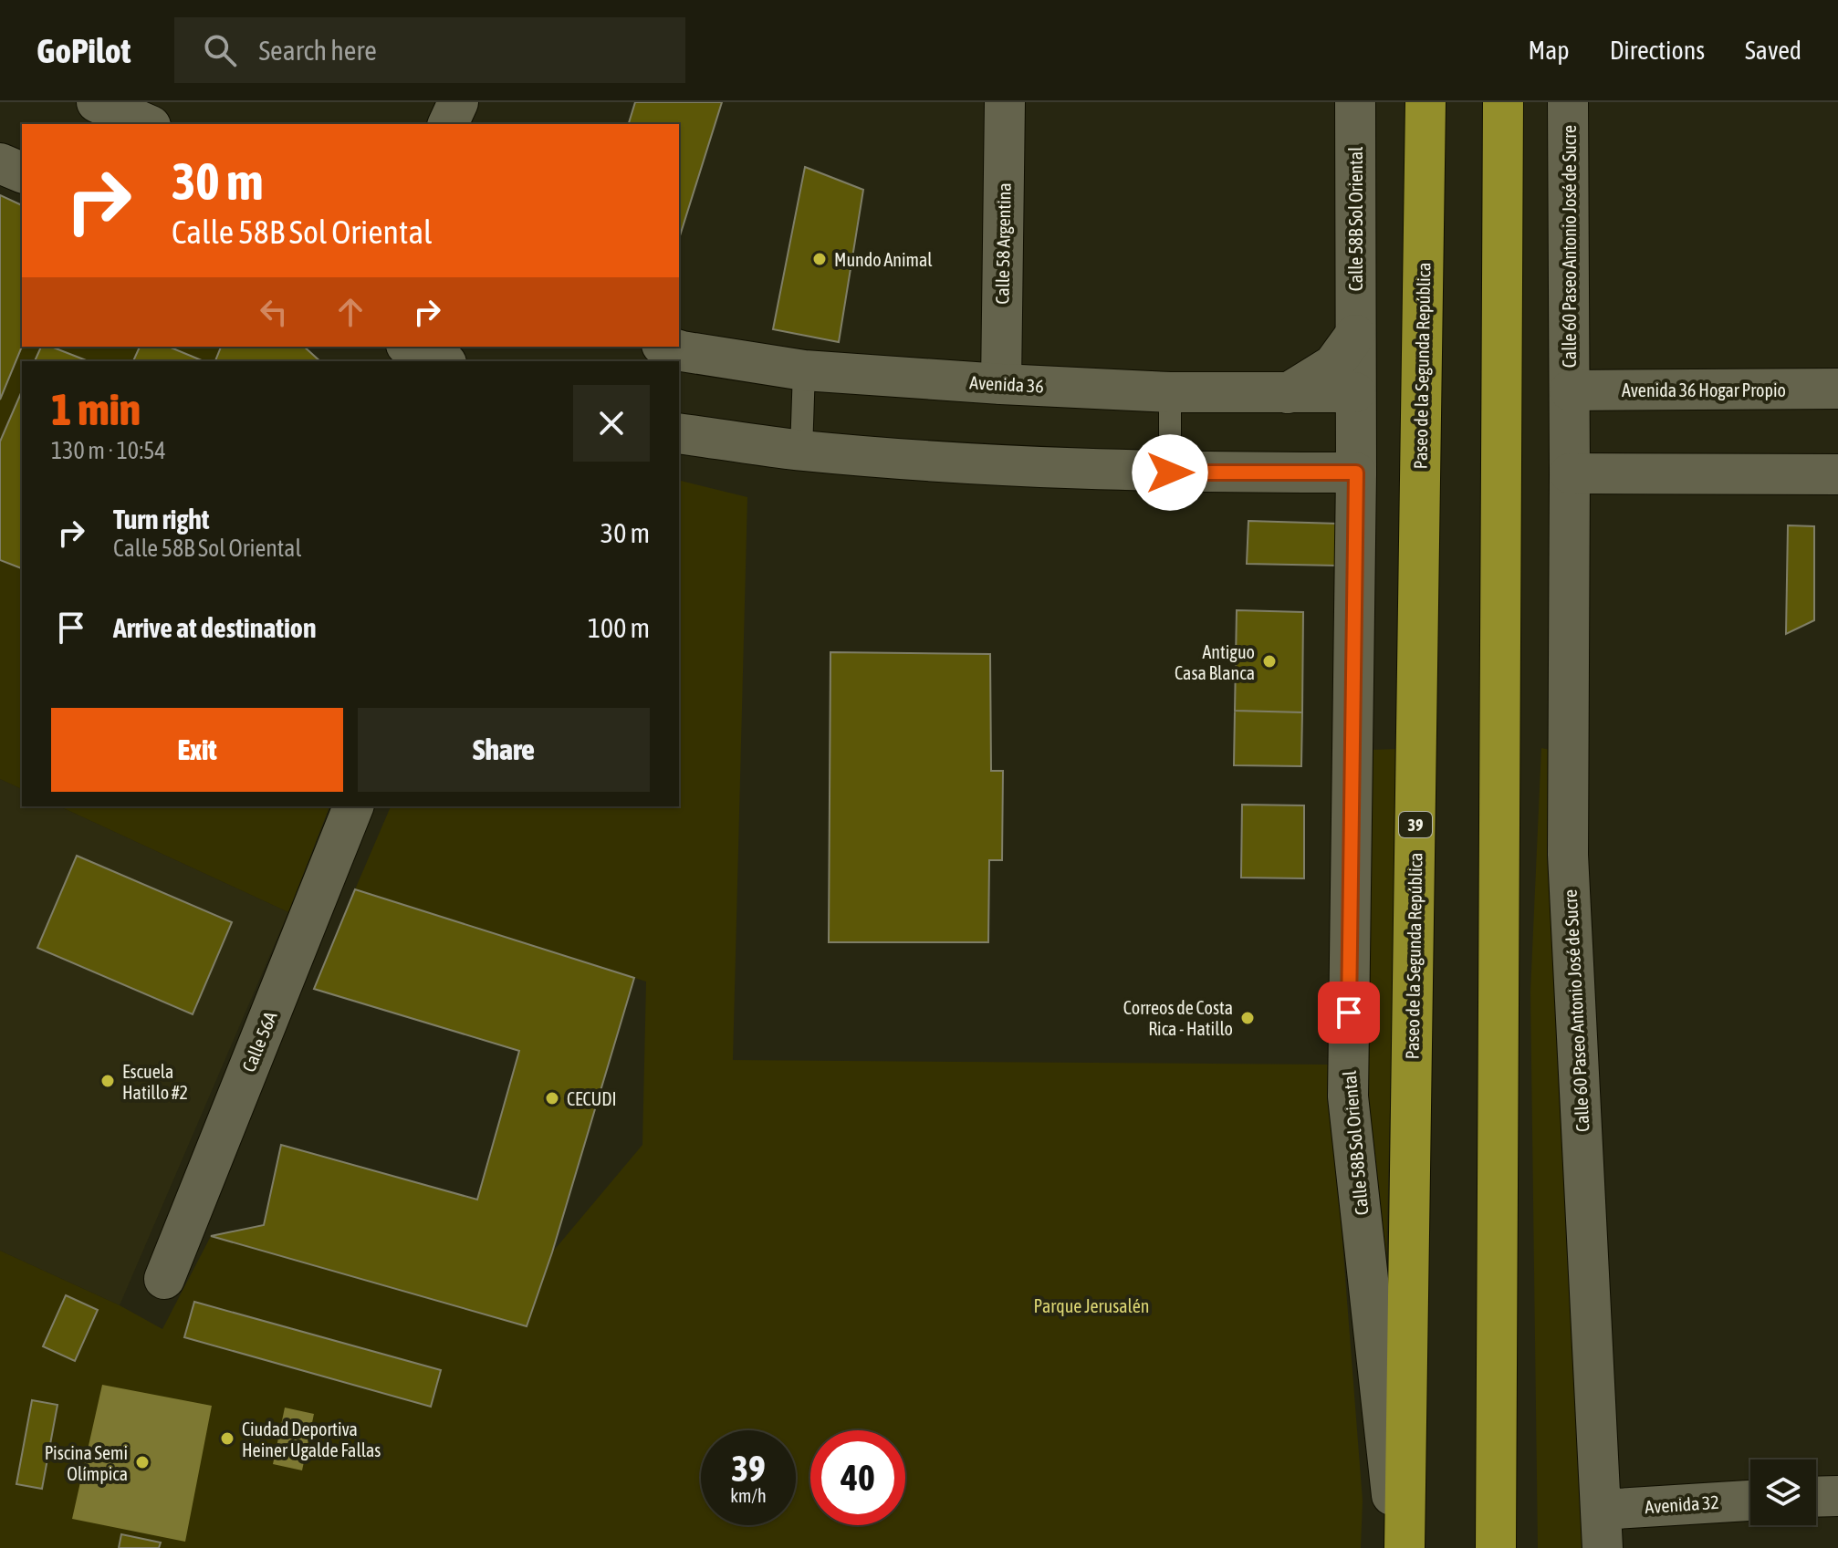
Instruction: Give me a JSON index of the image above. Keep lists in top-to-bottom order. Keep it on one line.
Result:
{"streets":{"highway":["Paseo de la Segunda República","39"],"street":["Calle 58B Sol Oriental","Calle 58 Argentina","Calle 60 Paseo Antonio José de Sucre","Avenida 36","Avenida 36 Hogar Propio","Calle 56A","Avenida 32"]},"crossings":[["Calle 58 Argentina","Avenida 36"],["Calle 60 Paseo Antonio José de Sucre","Avenida 36 Hogar Propio"],["Calle 60 Paseo Antonio José de Sucre","Avenida 32"]],"parks":["Parque Jerusalén"],"places":["Mundo Animal","Antiguo Casa Blanca","Correos de Costa Rica - Hatillo","Escuela Hatillo #2","CECUDI","Ciudad Deportiva Heiner Ugalde Fallas","Piscina Semi Olímpica"],"page":{"header":"GoPilot","search":"Search here","nav":["Map","Directions","Saved"],"turn":["30 m","Calle 58B Sol Oriental"],"heading":["1 min","130 m · 10:54"],"list":[{"name":"Turn right","note":"Calle 58B Sol Oriental","value":"30 m"},{"name":"Arrive at destination","value":"100 m"}],"buttons":["Exit","Share"],"speed":"39 km/h","limit":"40"}}
